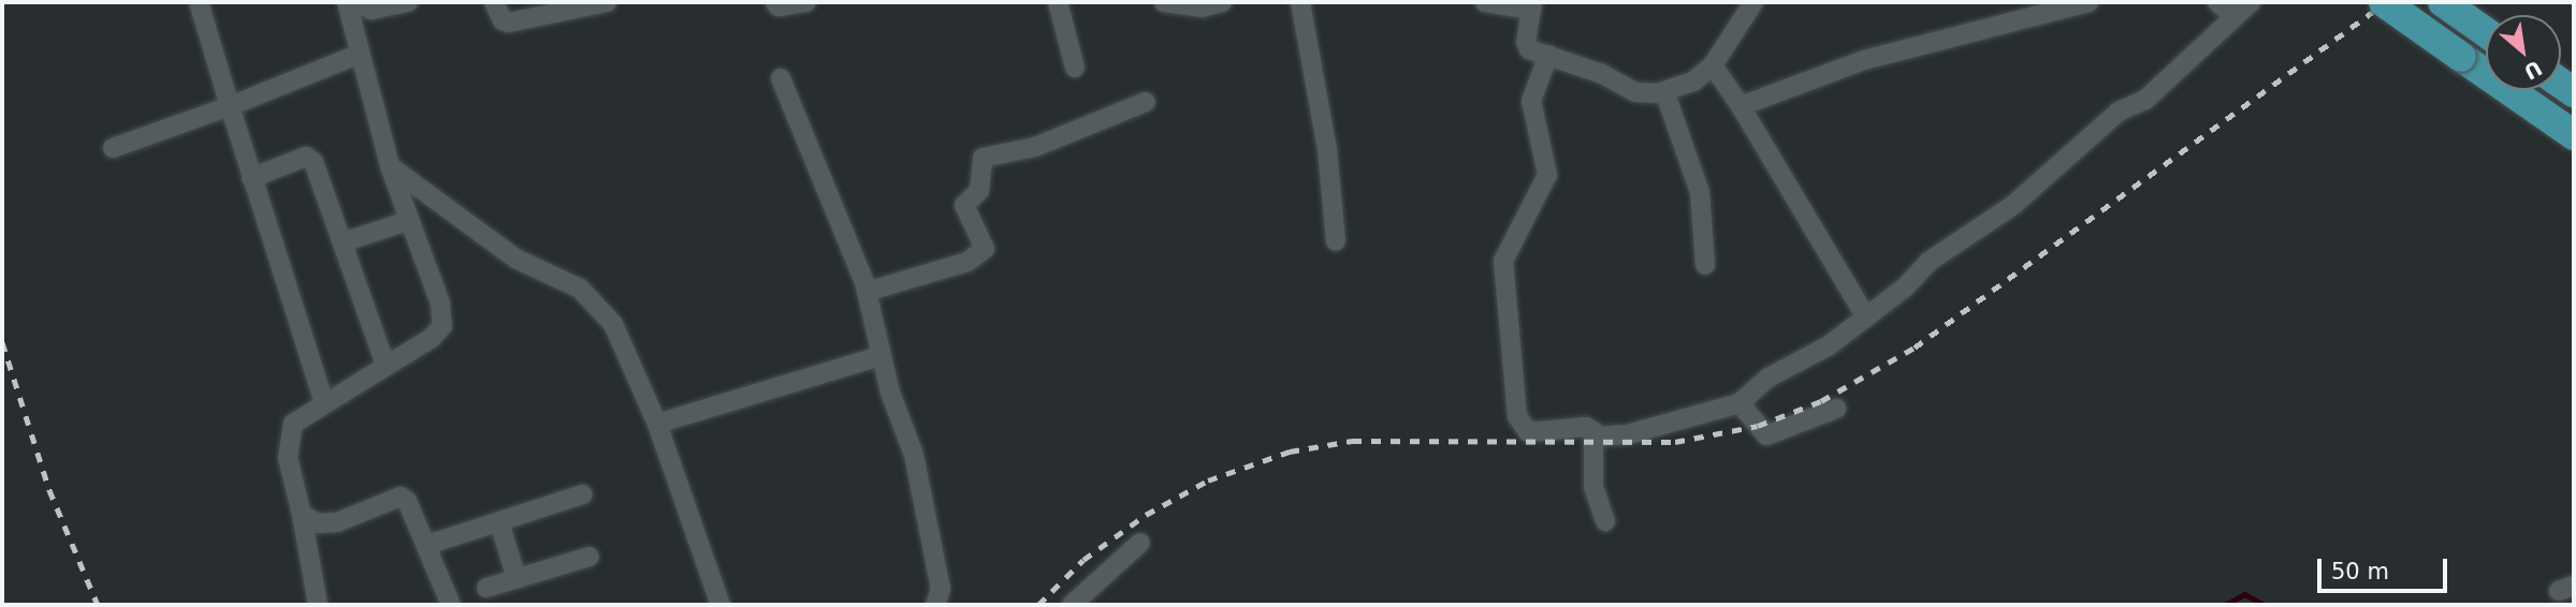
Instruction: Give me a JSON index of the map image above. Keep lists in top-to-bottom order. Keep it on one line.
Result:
{"scale_bar":"50 m","north":"bottom right"}
